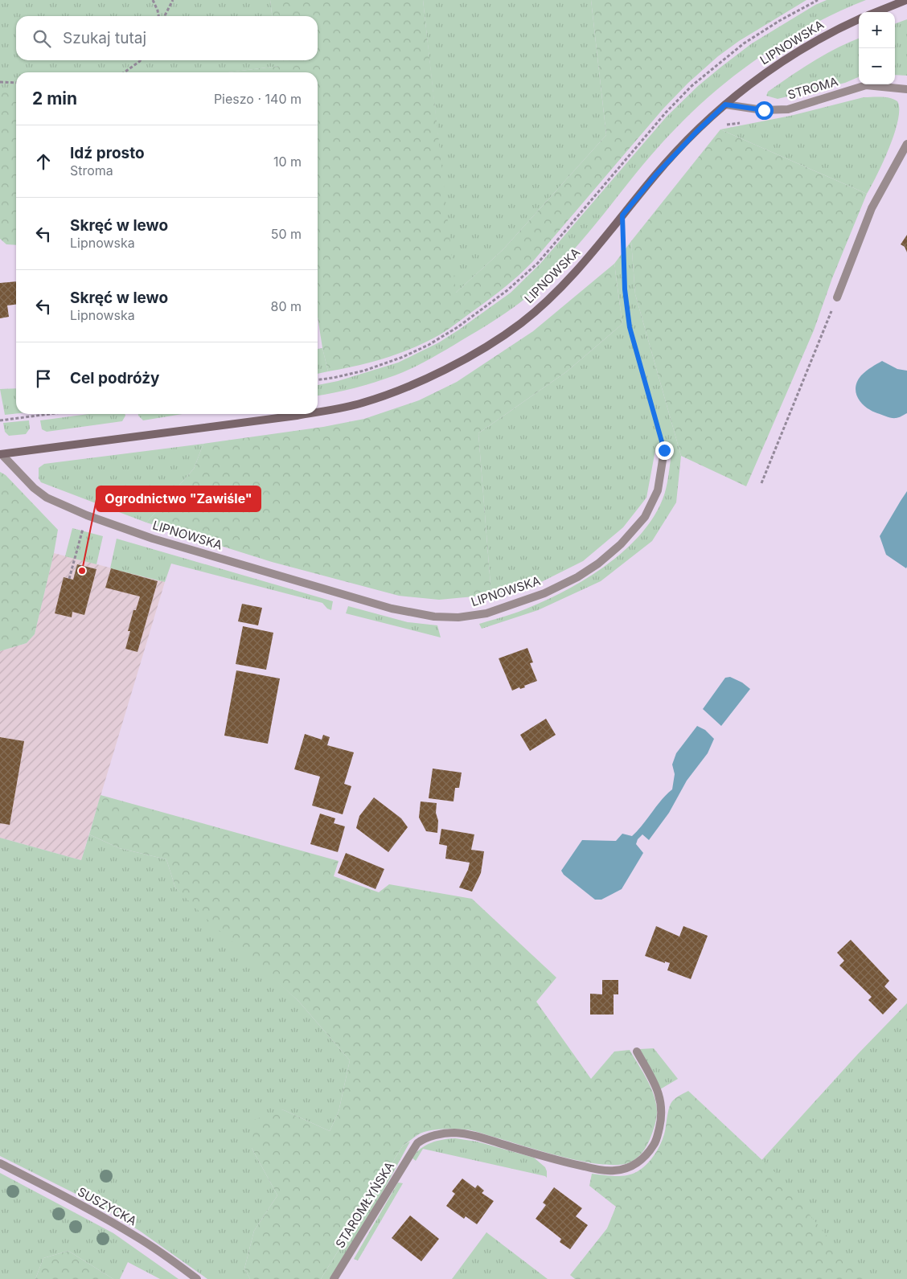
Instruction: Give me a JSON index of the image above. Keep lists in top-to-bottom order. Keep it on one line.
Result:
{"streets":{"main road":["LIPNOWSKA"],"street":["STROMA","STAROMŁYŃSKA","SUSZYCKA"]},"crossings":[["LIPNOWSKA","STROMA"]],"places":["Ogrodnictwo \"Zawiśle\""],"page":{"map_buttons":["+","−"],"search":"Szukaj tutaj","heading":["2 min","Pieszo · 140 m"],"list":[["Idź prosto","Stroma","10 m"],["Skręć w lewo","Lipnowska","50 m"],["Skręć w lewo","Lipnowska","80 m"],"Cel podróży"]}}
